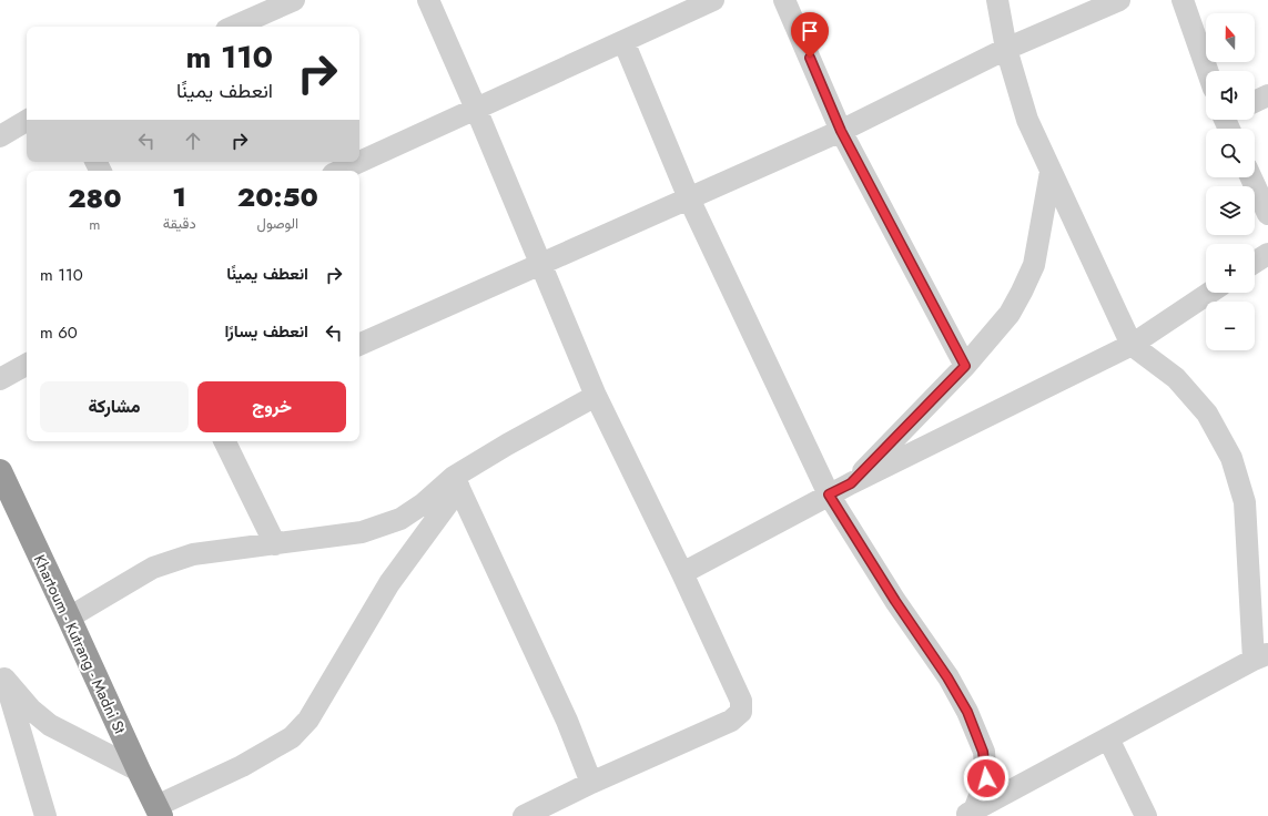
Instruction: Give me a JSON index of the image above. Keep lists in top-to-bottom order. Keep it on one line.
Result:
{"streets":{"highway":["Khartoum - Kutrang - Madni St"]},"north":"top","page":{"map_buttons":["+","−"],"turn":["110 m","انعطف يمينًا"],"eta":["20:50","الوصول","1","دقيقة","280","m"],"list":[{"name":"انعطف يمينًا","value":"110 m"},{"name":"انعطف يسارًا","value":"60 m"}],"buttons":["خروج","مشاركة"]}}
